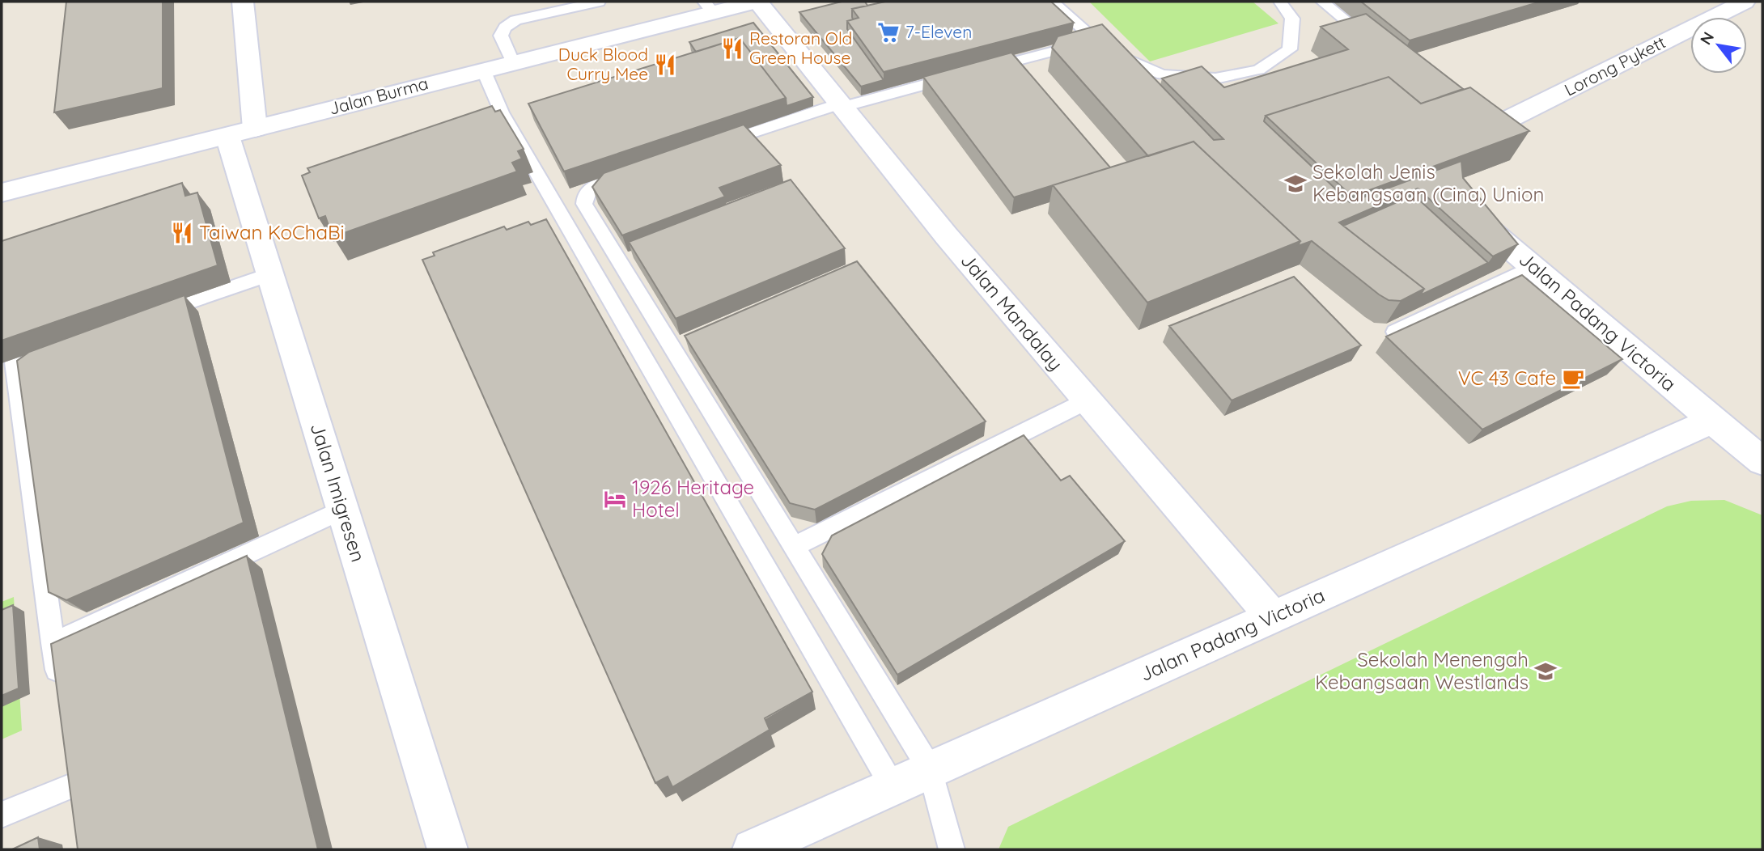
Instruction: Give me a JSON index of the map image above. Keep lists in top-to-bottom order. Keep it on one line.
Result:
{"streets":{"street":["Lorong Pykett","Jalan Burma","Jalan Mandalay","Jalan Padang Victoria","Jalan Imigresen"]},"crossings":[["Jalan Burma","Jalan Mandalay"],["Jalan Burma","Jalan Imigresen"],["Jalan Mandalay","Jalan Padang Victoria"]],"places":{"supermarket":["7-Eleven"],"restaurant":["Restoran Old Green House","Duck Blood Curry Mee","Taiwan KoChaBi"],"school or university":["Sekolah Jenis Kebangsaan (Cina) Union","Sekolah Menengah Kebangsaan Westlands"],"cafe":["VC 43 Cafe"],"hotel":["1926 Heritage Hotel"]},"north":"top left"}
